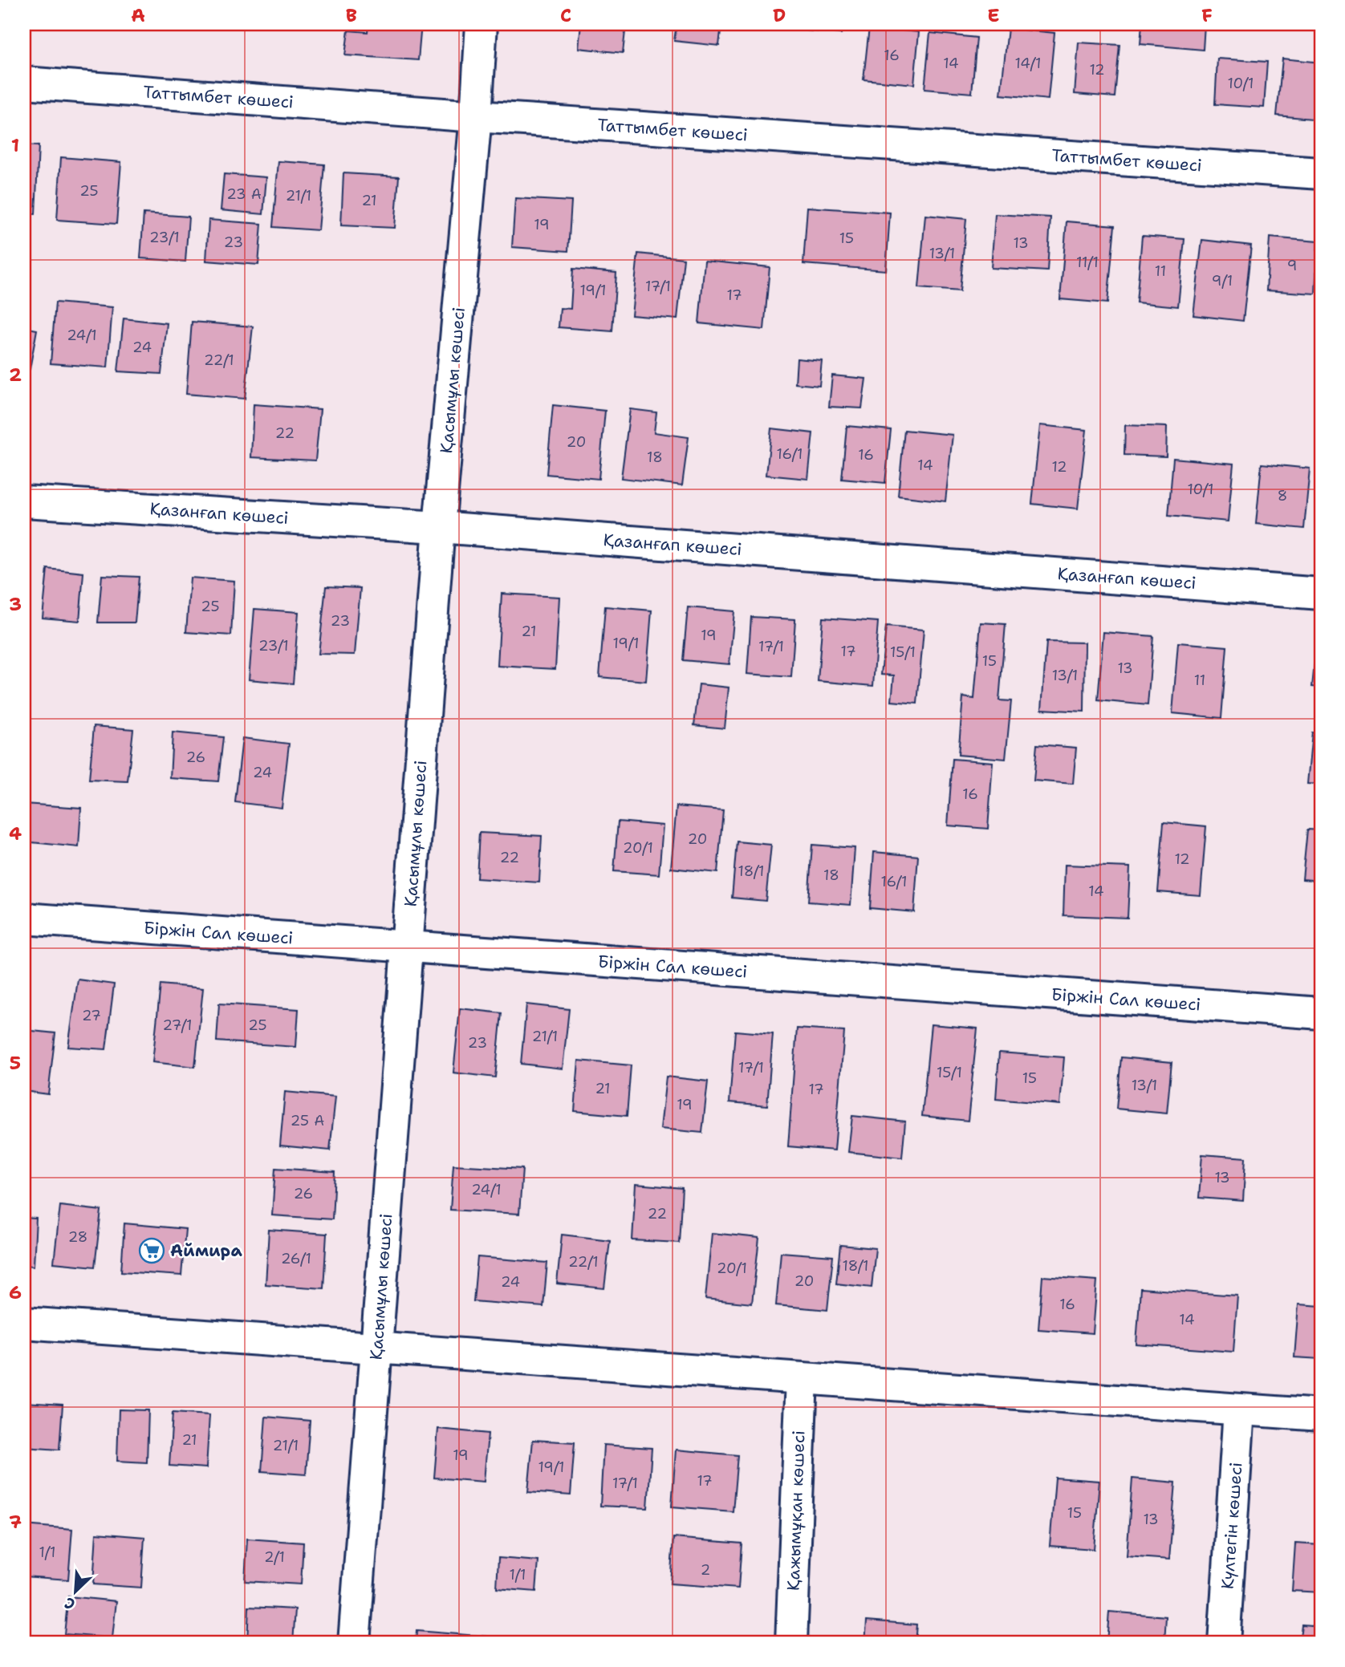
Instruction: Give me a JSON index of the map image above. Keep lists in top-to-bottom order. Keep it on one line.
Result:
{"streets":{"street":["Таттымбет көшесі","Қасымұлы көшесі","Қазанғап көшесі","Біржін Сал көшесі","Қажымұқан көшесі","Күлтегін көшесі"]},"crossings":[["Таттымбет көшесі","Қасымұлы көшесі"],["Қасымұлы көшесі","Қазанғап көшесі"],["Қасымұлы көшесі","Біржін Сал көшесі"]],"places":{"supermarket":["Аймира"]},"house_numbers":["16","14","14/1","12","10/1","25","23 А","21/1","21","19","23/1","15","23","13","13/1","11/1","9","11","9/1","17/1","19/1","17","24/1","24","22/1","22","20","16/1","16","18","14","12","10/1","8","25","23","21","19","19/1","23/1","17/1","17","15/1","15","13","13/1","11","26","24","16","20","20/1","22","12","18/1","18","16/1","14","27","27/1","25","21/1","23","17/1","15/1","15","13/1","21","17","19","25 А","13","24/1","26","22","28","26/1","22/1","18/1","20/1","20","24","16","14","21","21/1","19","19/1","17","17/1","15","13","1/1","2/1","2","1/1"],"north":"bottom left","grid":{"columns":["A","B","C","D","E","F"],"rows":["1","2","3","4","5","6","7"]}}
